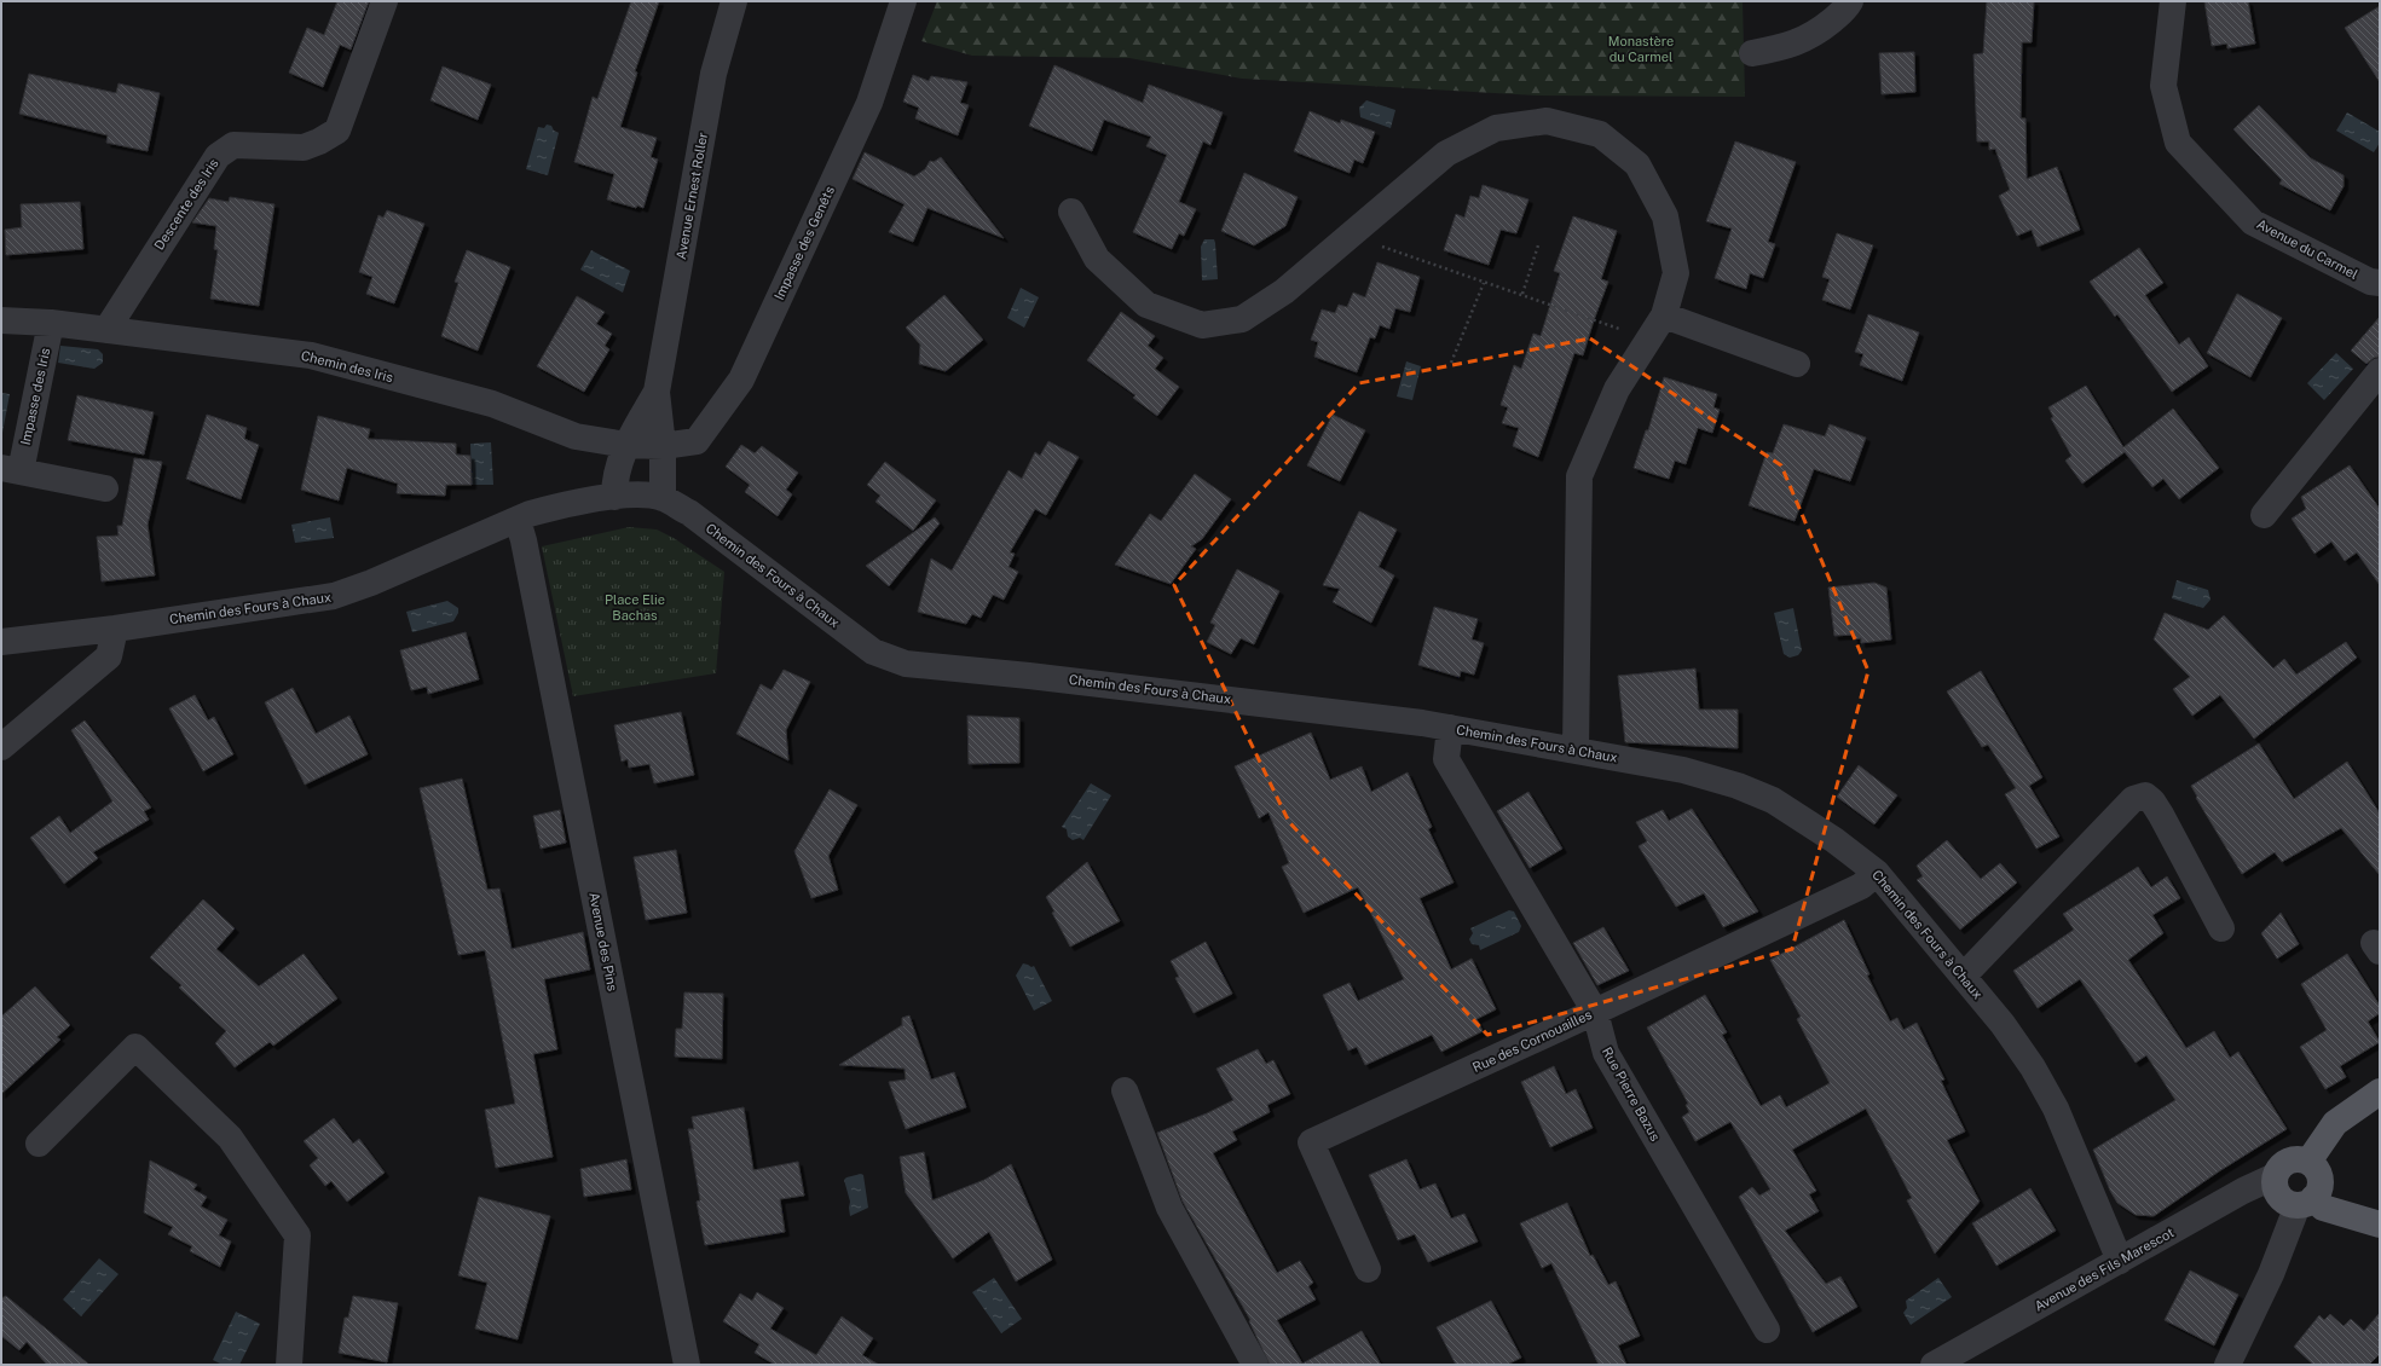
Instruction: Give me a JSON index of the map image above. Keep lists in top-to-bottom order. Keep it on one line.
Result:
{"streets":{"street":["Avenue Ernest Roller","Descente des Iris","Impasse des Genêts","Avenue du Carmel","Chemin des Iris","Impasse des Iris","Chemin des Fours à Chaux","Avenue des Pins","Rue des Cornouailles","Rue Pierre Bazus","Avenue des Fils Marescot"]},"crossings":[["Avenue Ernest Roller","Impasse des Genêts"],["Avenue Ernest Roller","Chemin des Iris"],["Avenue Ernest Roller","Chemin des Fours à Chaux"],["Descente des Iris","Chemin des Iris"],["Chemin des Iris","Impasse des Iris"],["Chemin des Fours à Chaux","Avenue des Pins"],["Chemin des Fours à Chaux","Rue des Cornouailles"],["Chemin des Fours à Chaux","Rue Pierre Bazus"],["Chemin des Fours à Chaux","Avenue des Fils Marescot"],["Rue des Cornouailles","Rue Pierre Bazus"]],"parks":["Monastère du Carmel","Place Elie Bachas"]}
